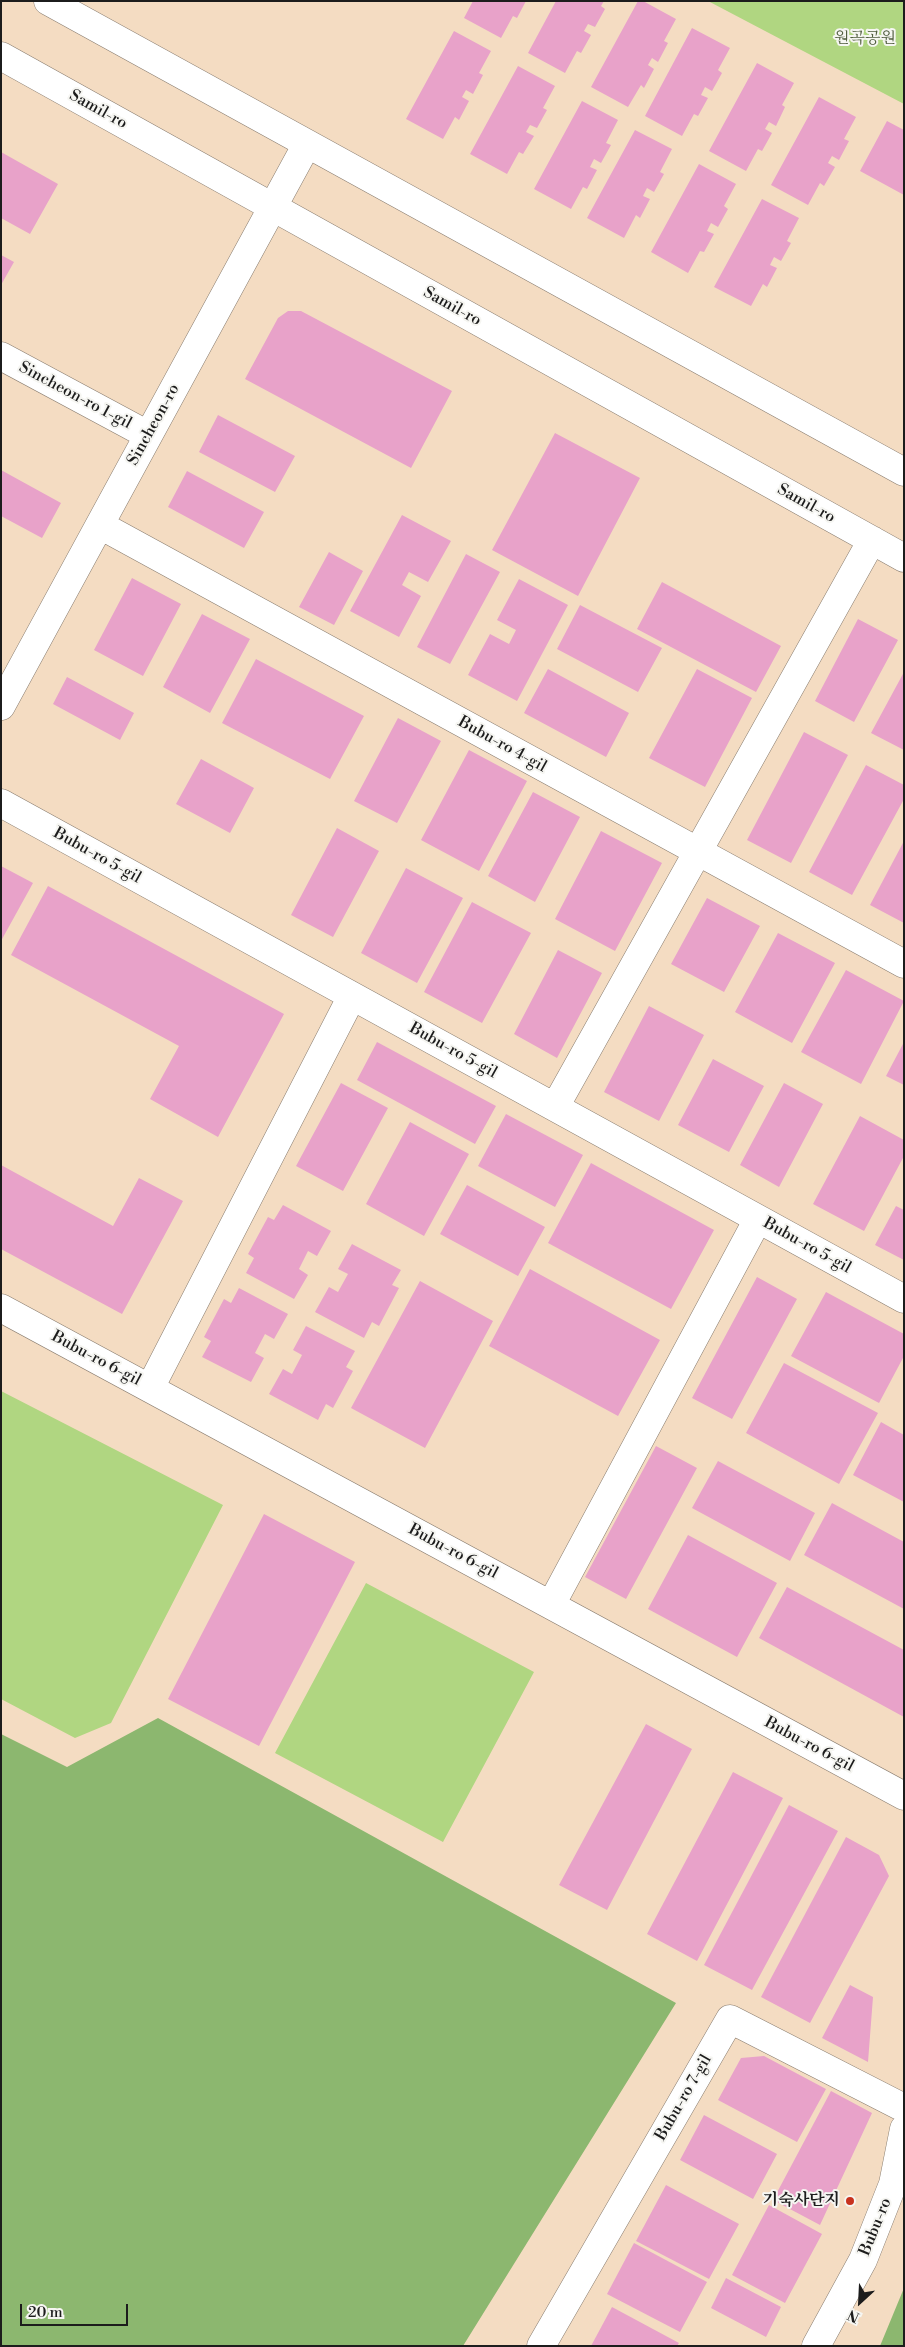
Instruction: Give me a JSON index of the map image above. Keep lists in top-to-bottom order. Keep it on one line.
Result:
{"streets":{"street":["Samil-ro","Sincheon-ro 1-gil","Sincheon-ro","Bubu-ro 4-gil","Bubu-ro 5-gil","Bubu-ro 6-gil","Bubu-ro 7-gil","Bubu-ro"]},"crossings":[["Samil-ro","Sincheon-ro"],["Sincheon-ro 1-gil","Sincheon-ro"],["Sincheon-ro","Bubu-ro 4-gil"]],"parks":["원곡공원"],"places":["기숙사단지"],"scale_bar":"20 m","north":"bottom left"}
